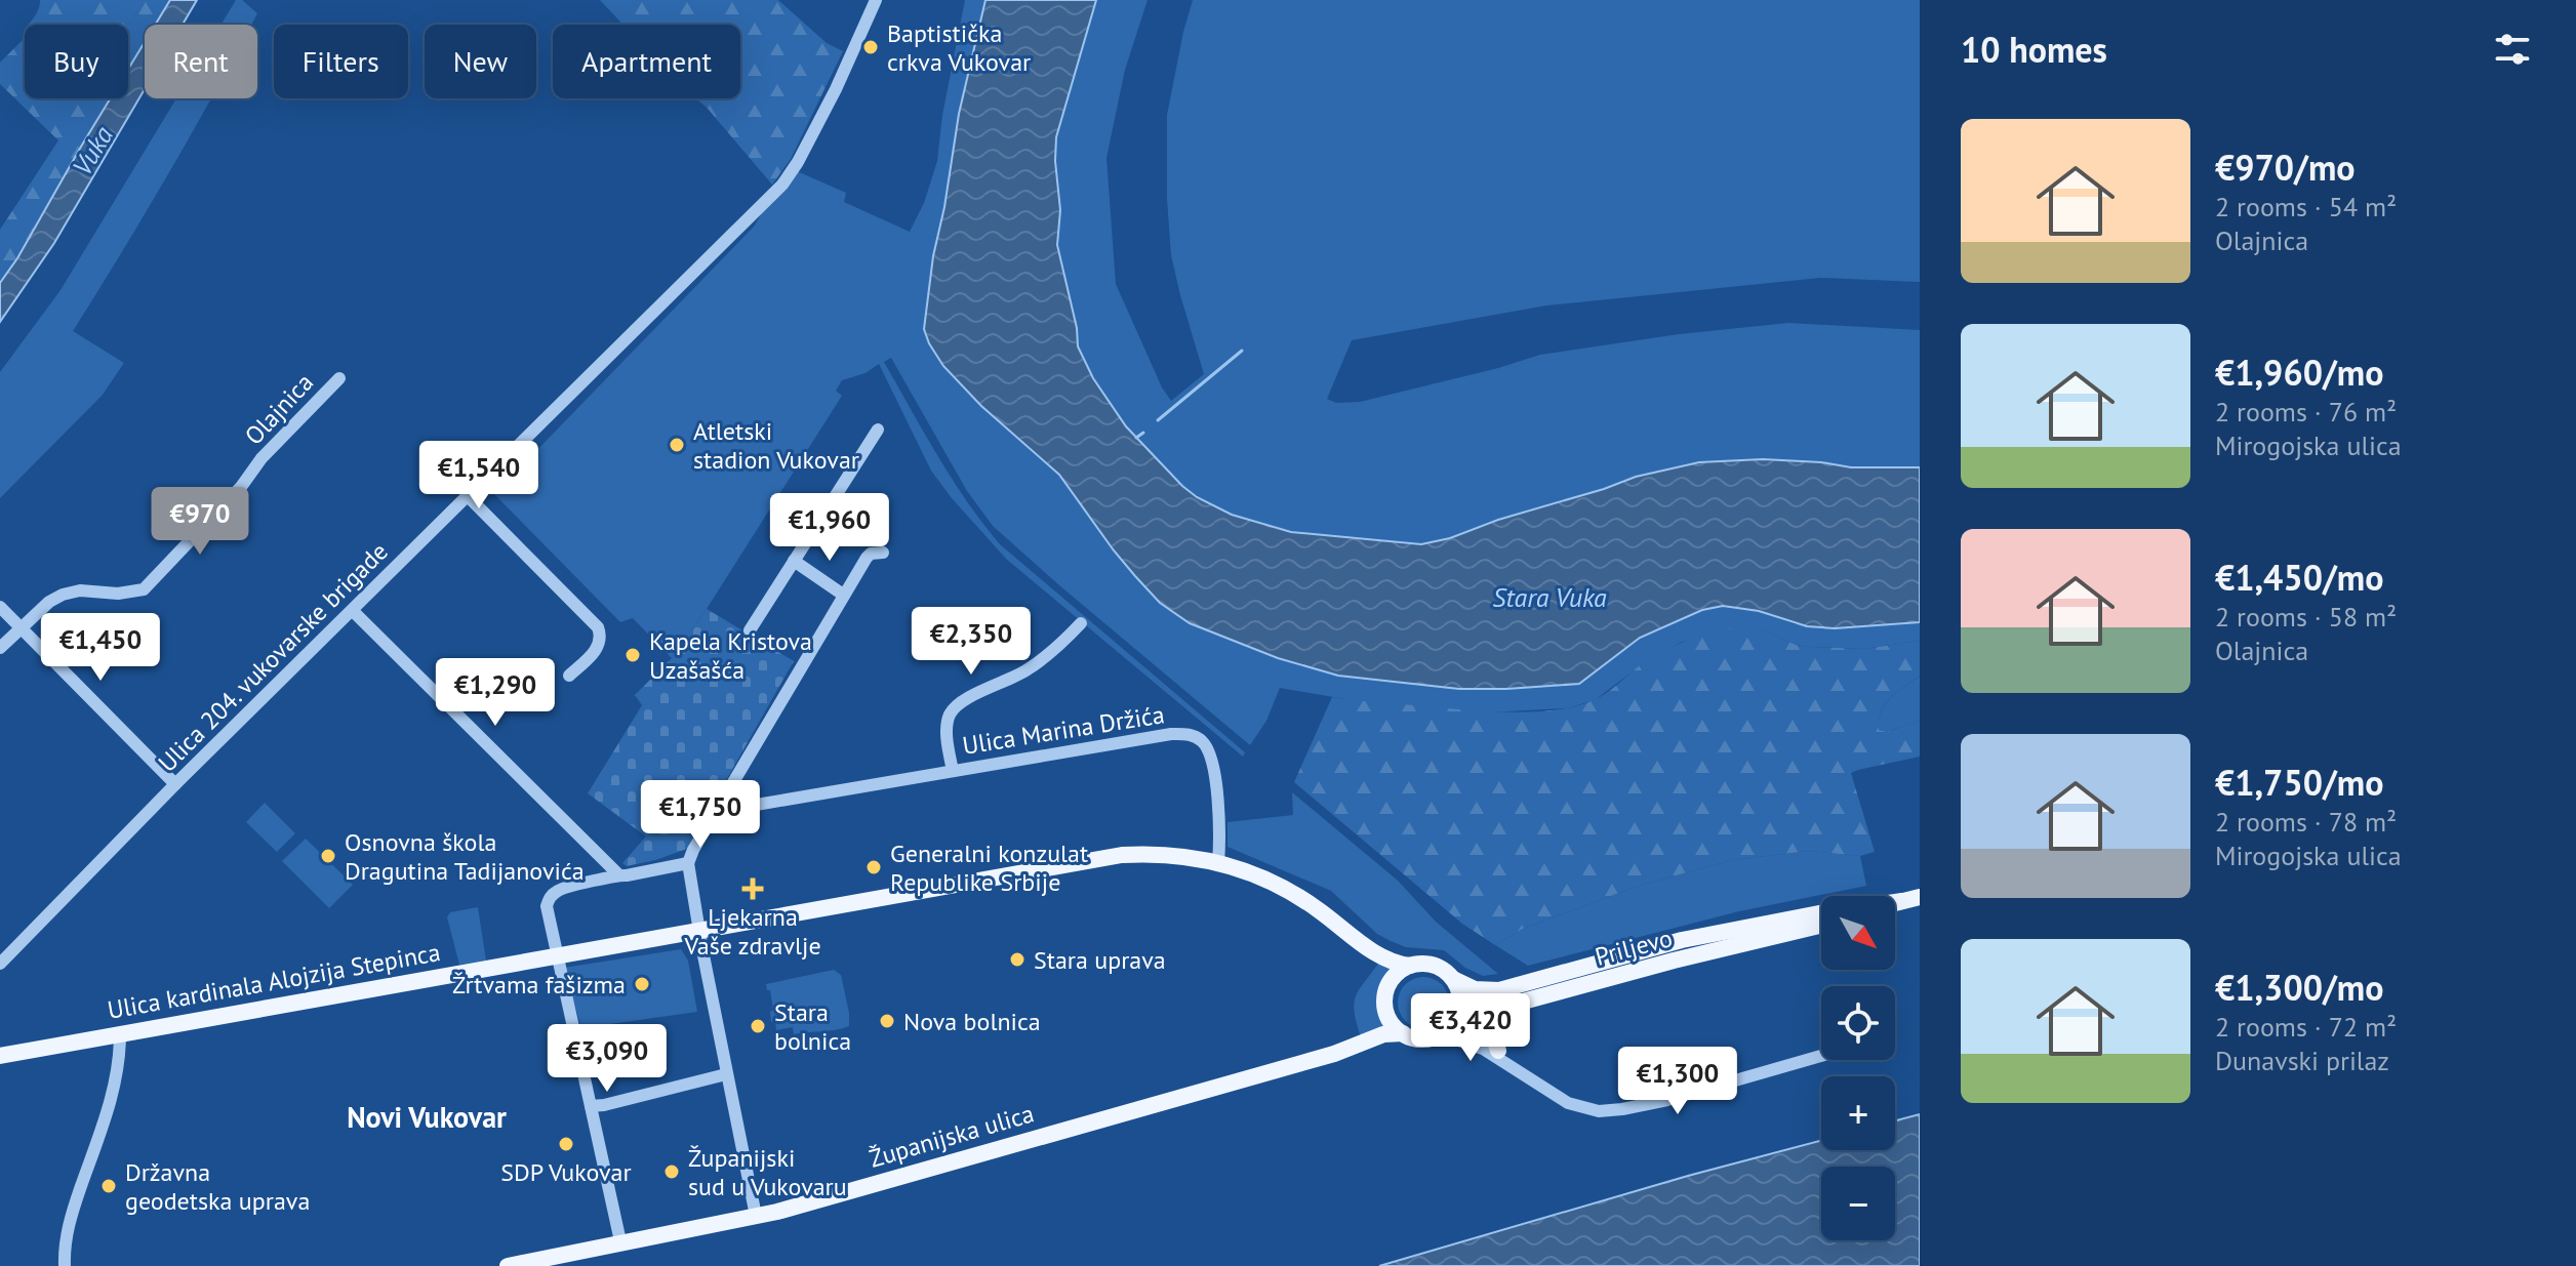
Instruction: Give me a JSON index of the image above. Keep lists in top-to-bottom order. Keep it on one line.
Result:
{"streets":{"main road":["Priljevo","Ulica kardinala Alojzija Stepinca","Županijska ulica"],"street":["Olajnica","Ulica 204. vukovarske brigade","Ulica Marina Držića"]},"crossings":[["Ulica Marina Držića","Ulica kardinala Alojzija Stepinca"],["Priljevo","Ulica kardinala Alojzija Stepinca"],["Priljevo","Županijska ulica"],["Ulica kardinala Alojzija Stepinca","Županijska ulica"]],"districts":["Novi Vukovar"],"water":["Vuka","Stara Vuka"],"places":{"other":["Baptistička crkva Vukovar","Atletski stadion Vukovar","Kapela Kristova Uzašašća","Osnovna škola Dragutina Tadijanovića","Generalni konzulat Republike Srbije","Stara uprava","Žrtvama fašizma","Nova bolnica","Stara bolnica","SDP Vukovar","Županijski sud u Vukovaru","Državna geodetska uprava"],"health":["Ljekarna Vaše zdravlje"]},"north":"bottom right","page":{"heading":"10 homes","chip":["Buy","Rent","Filters","New","Apartment"],"list":[{"name":"€970/mo","note":"2 rooms · 54 m² · Olajnica"},{"name":"€1,960/mo","note":"2 rooms · 76 m² · Mirogojska ulica"},{"name":"€1,450/mo","note":"2 rooms · 58 m² · Olajnica"},{"name":"€1,750/mo","note":"2 rooms · 78 m² · Mirogojska ulica"},{"name":"€1,300/mo","note":"2 rooms · 72 m² · Dunavski prilaz"}],"price":["€1,540","€970","€1,960","€2,350","€1,450","€1,290","€1,750","€3,420","€3,090","€1,300"],"map_buttons":["+","−"]}}
